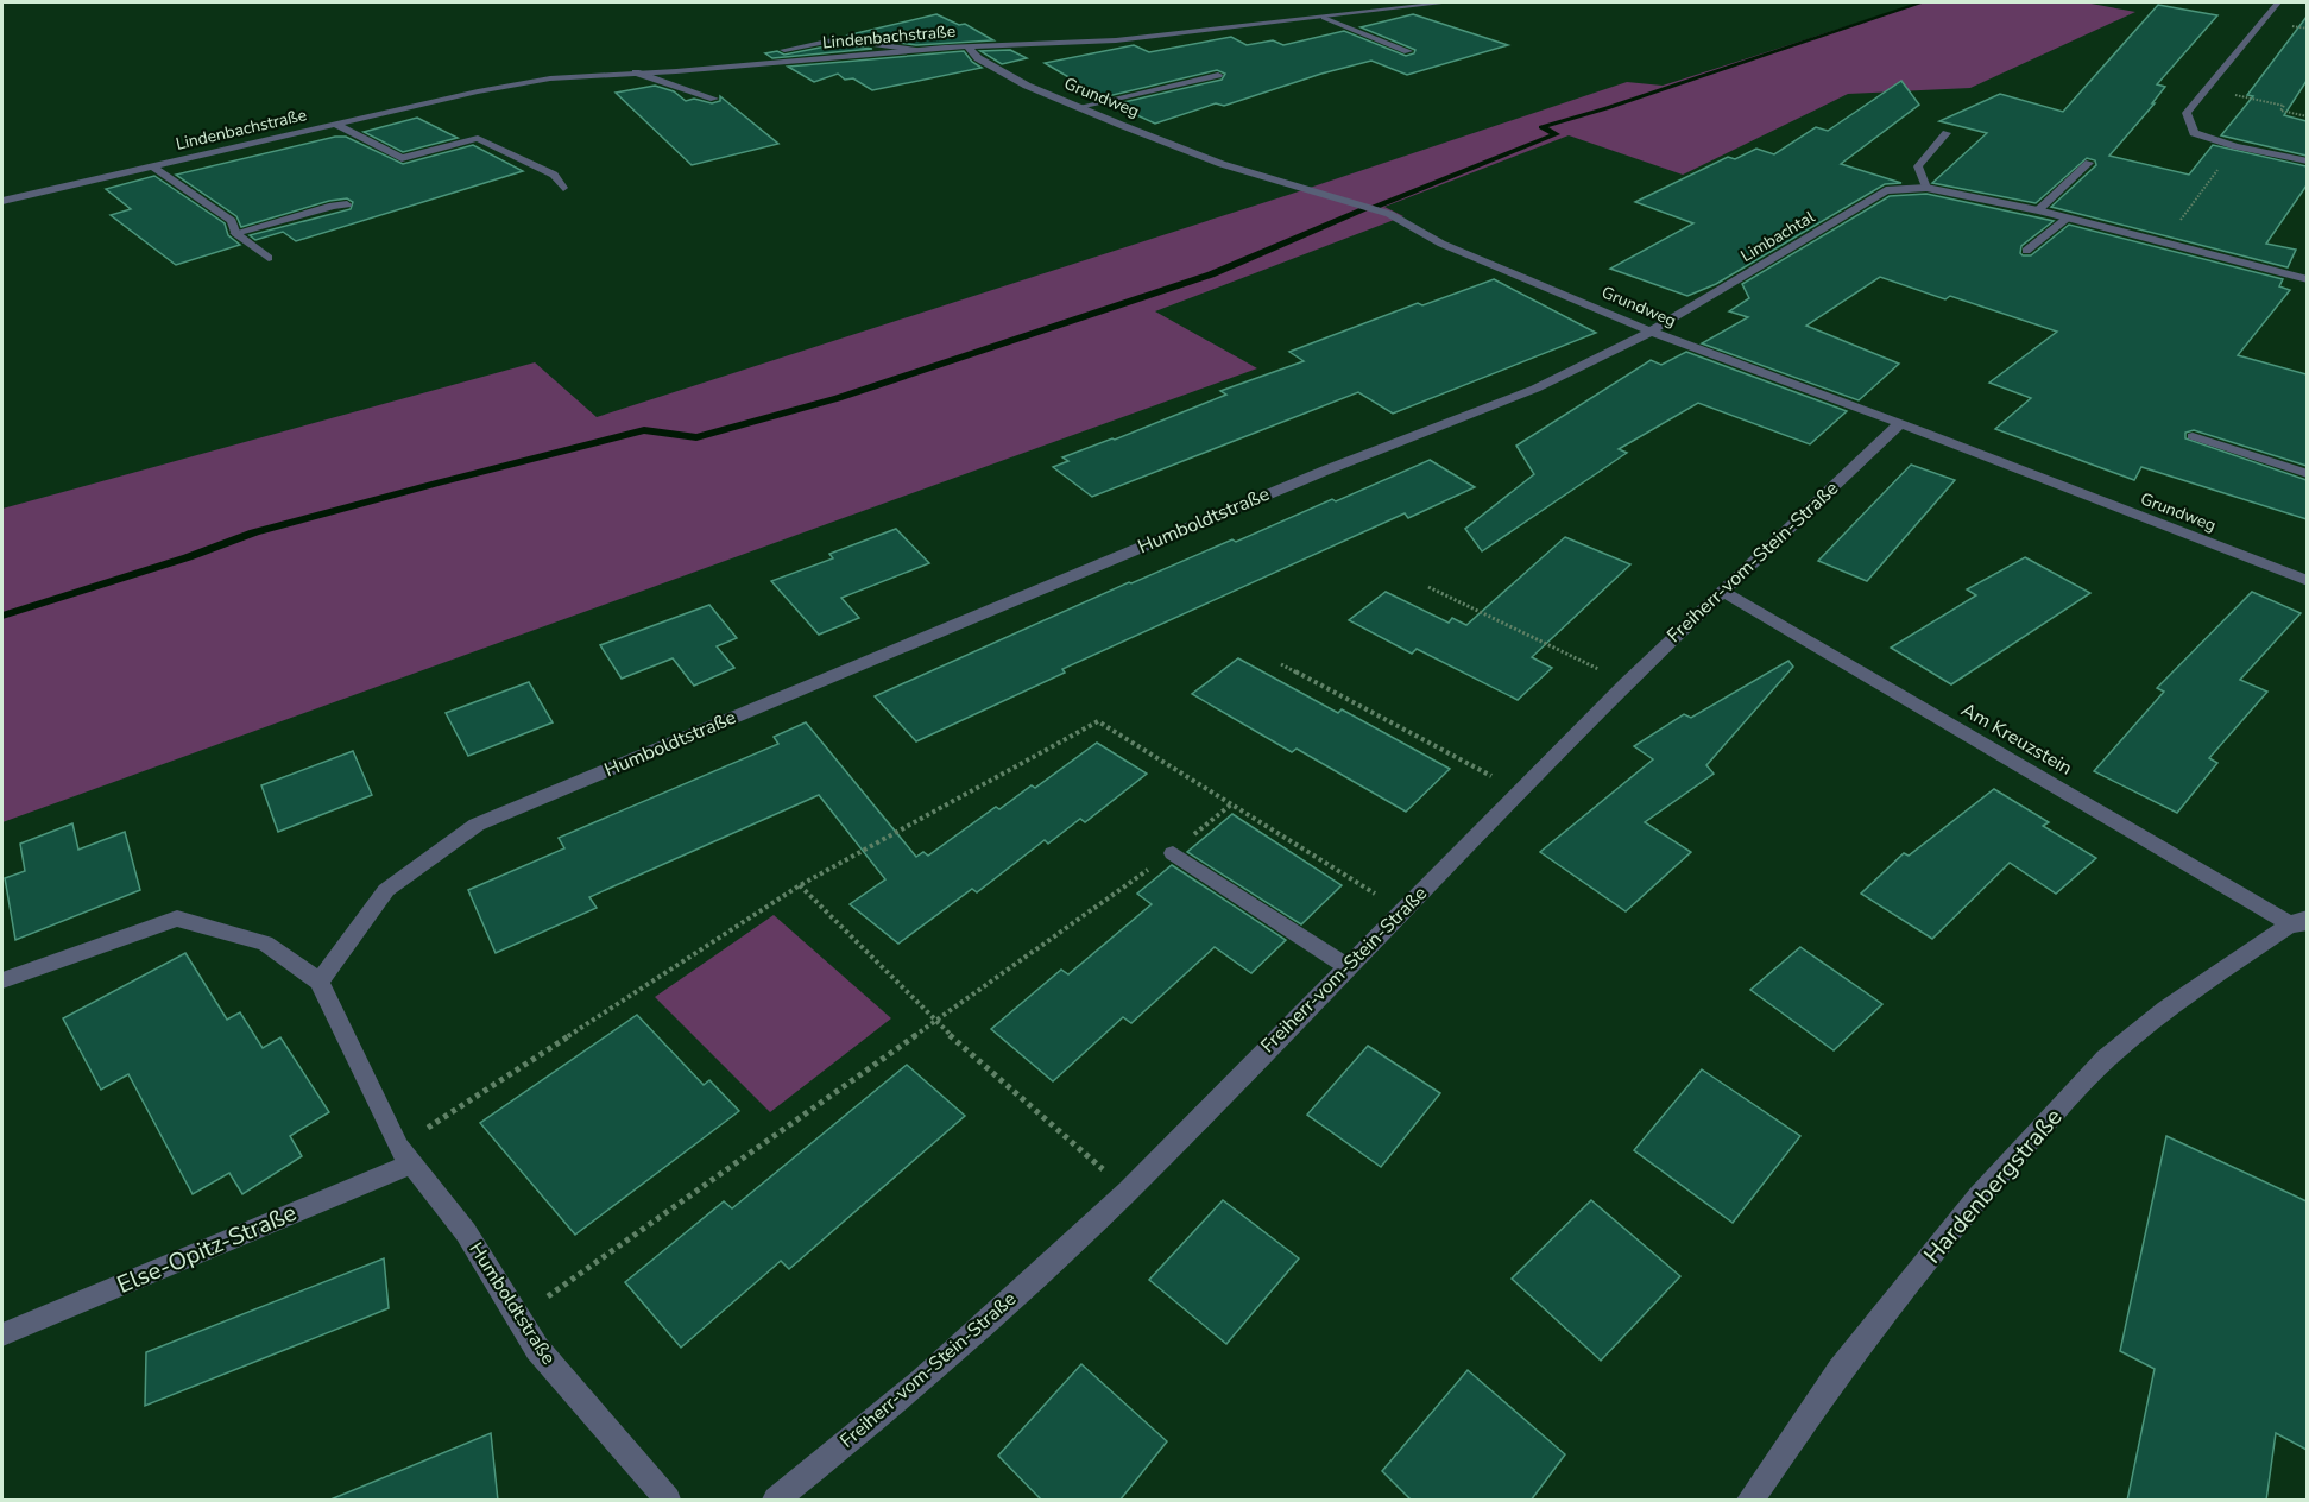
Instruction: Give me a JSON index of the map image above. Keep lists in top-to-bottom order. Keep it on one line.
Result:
{"streets":{"street":["Lindenbachstraße","Grundweg","Limbachtal","Humboldtstraße","Freiherr-vom-Stein-Straße","Am Kreuzstein","Hardenbergstraße","Else-Opitz-Straße"]},"crossings":[["Lindenbachstraße","Grundweg"],["Grundweg","Limbachtal"],["Grundweg","Humboldtstraße"],["Grundweg","Freiherr-vom-Stein-Straße"],["Limbachtal","Humboldtstraße"],["Humboldtstraße","Else-Opitz-Straße"],["Freiherr-vom-Stein-Straße","Am Kreuzstein"],["Am Kreuzstein","Hardenbergstraße"]]}
